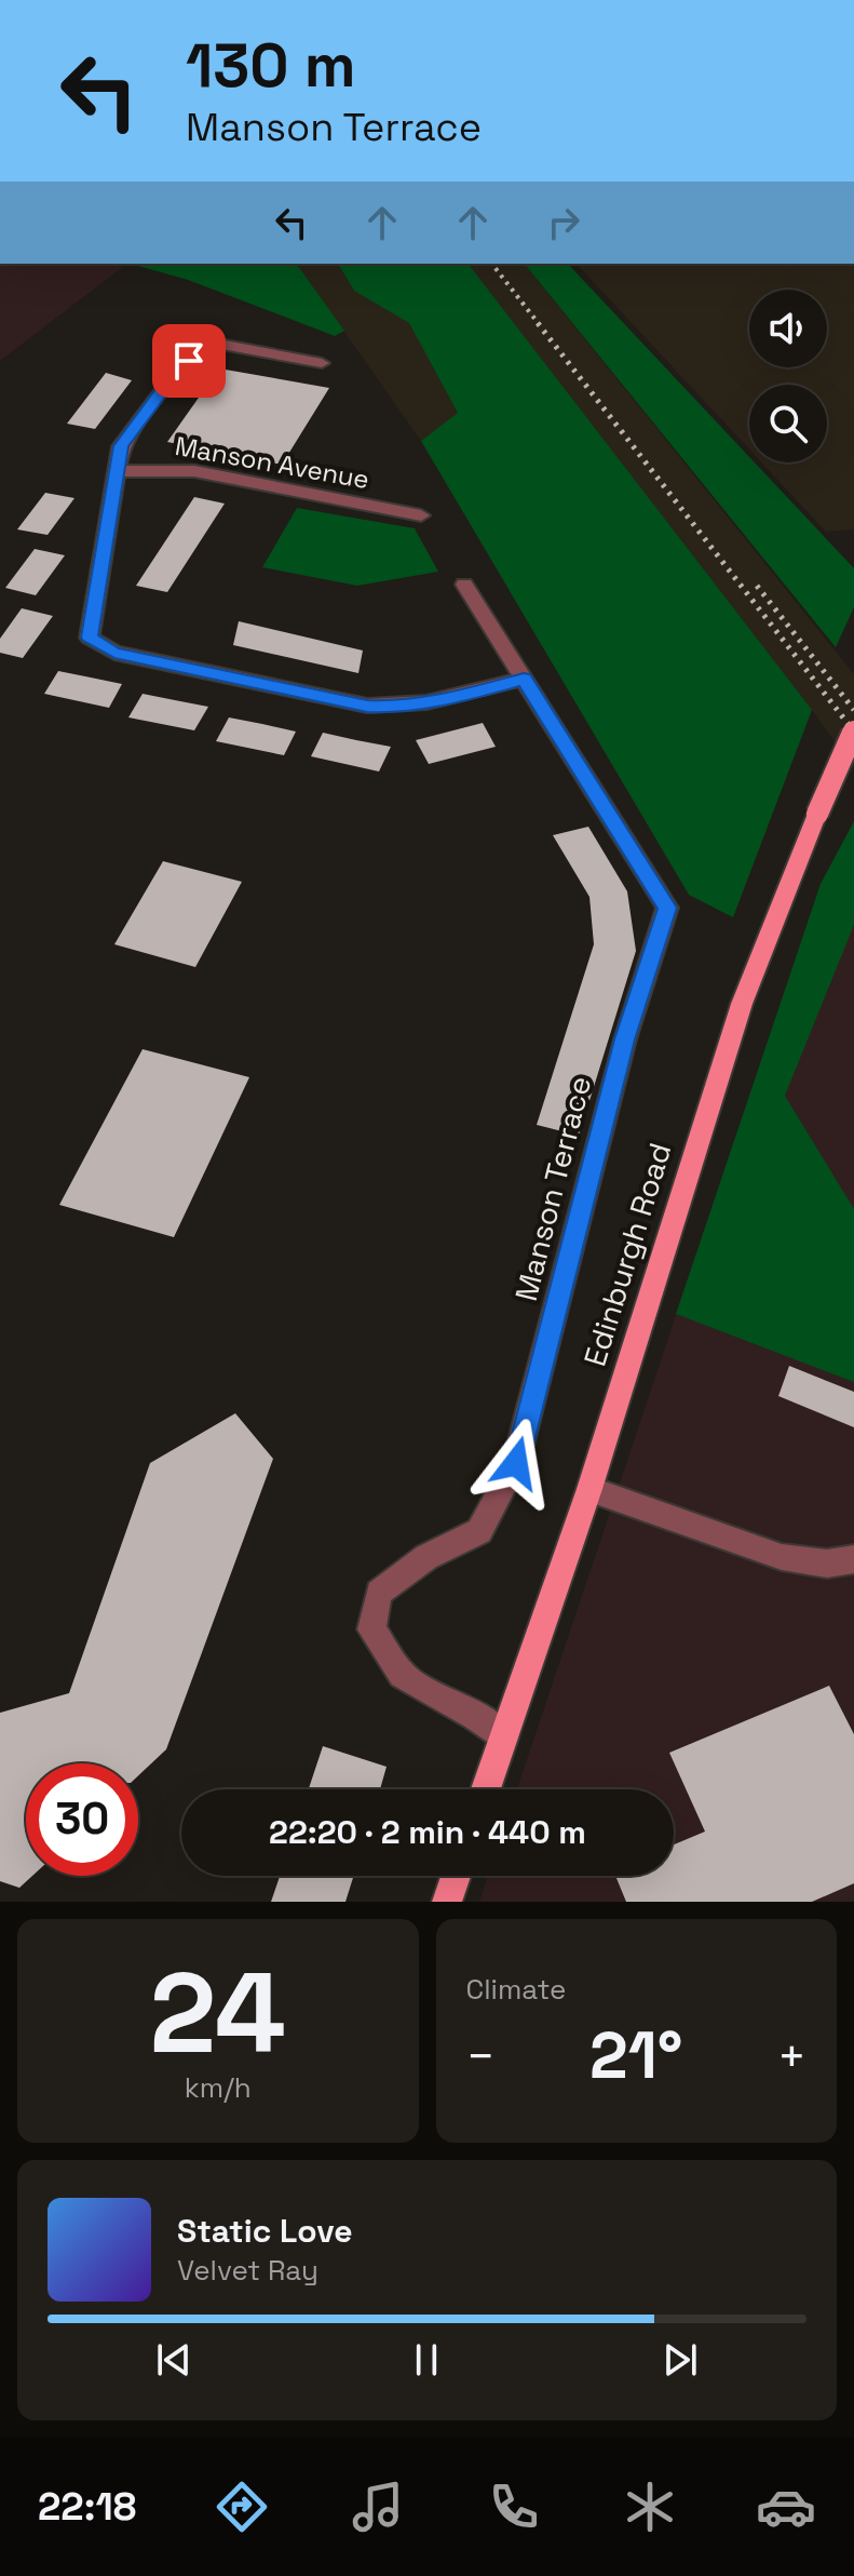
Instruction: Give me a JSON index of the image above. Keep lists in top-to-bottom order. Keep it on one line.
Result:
{"streets":{"main road":["Edinburgh Road"],"street":["Manson Avenue","Manson Terrace"]},"crossings":[["Manson Terrace","Edinburgh Road"]],"page":{"turn":["130 m","Manson Terrace"],"limit":"30","trip":"22:20 · 2 min · 440 m","tile":[["24","km/h"],"Climate"],"heat":["−","21°","+"],"song":["Static Love","Velvet Ray"],"tabs":"22:18"}}
